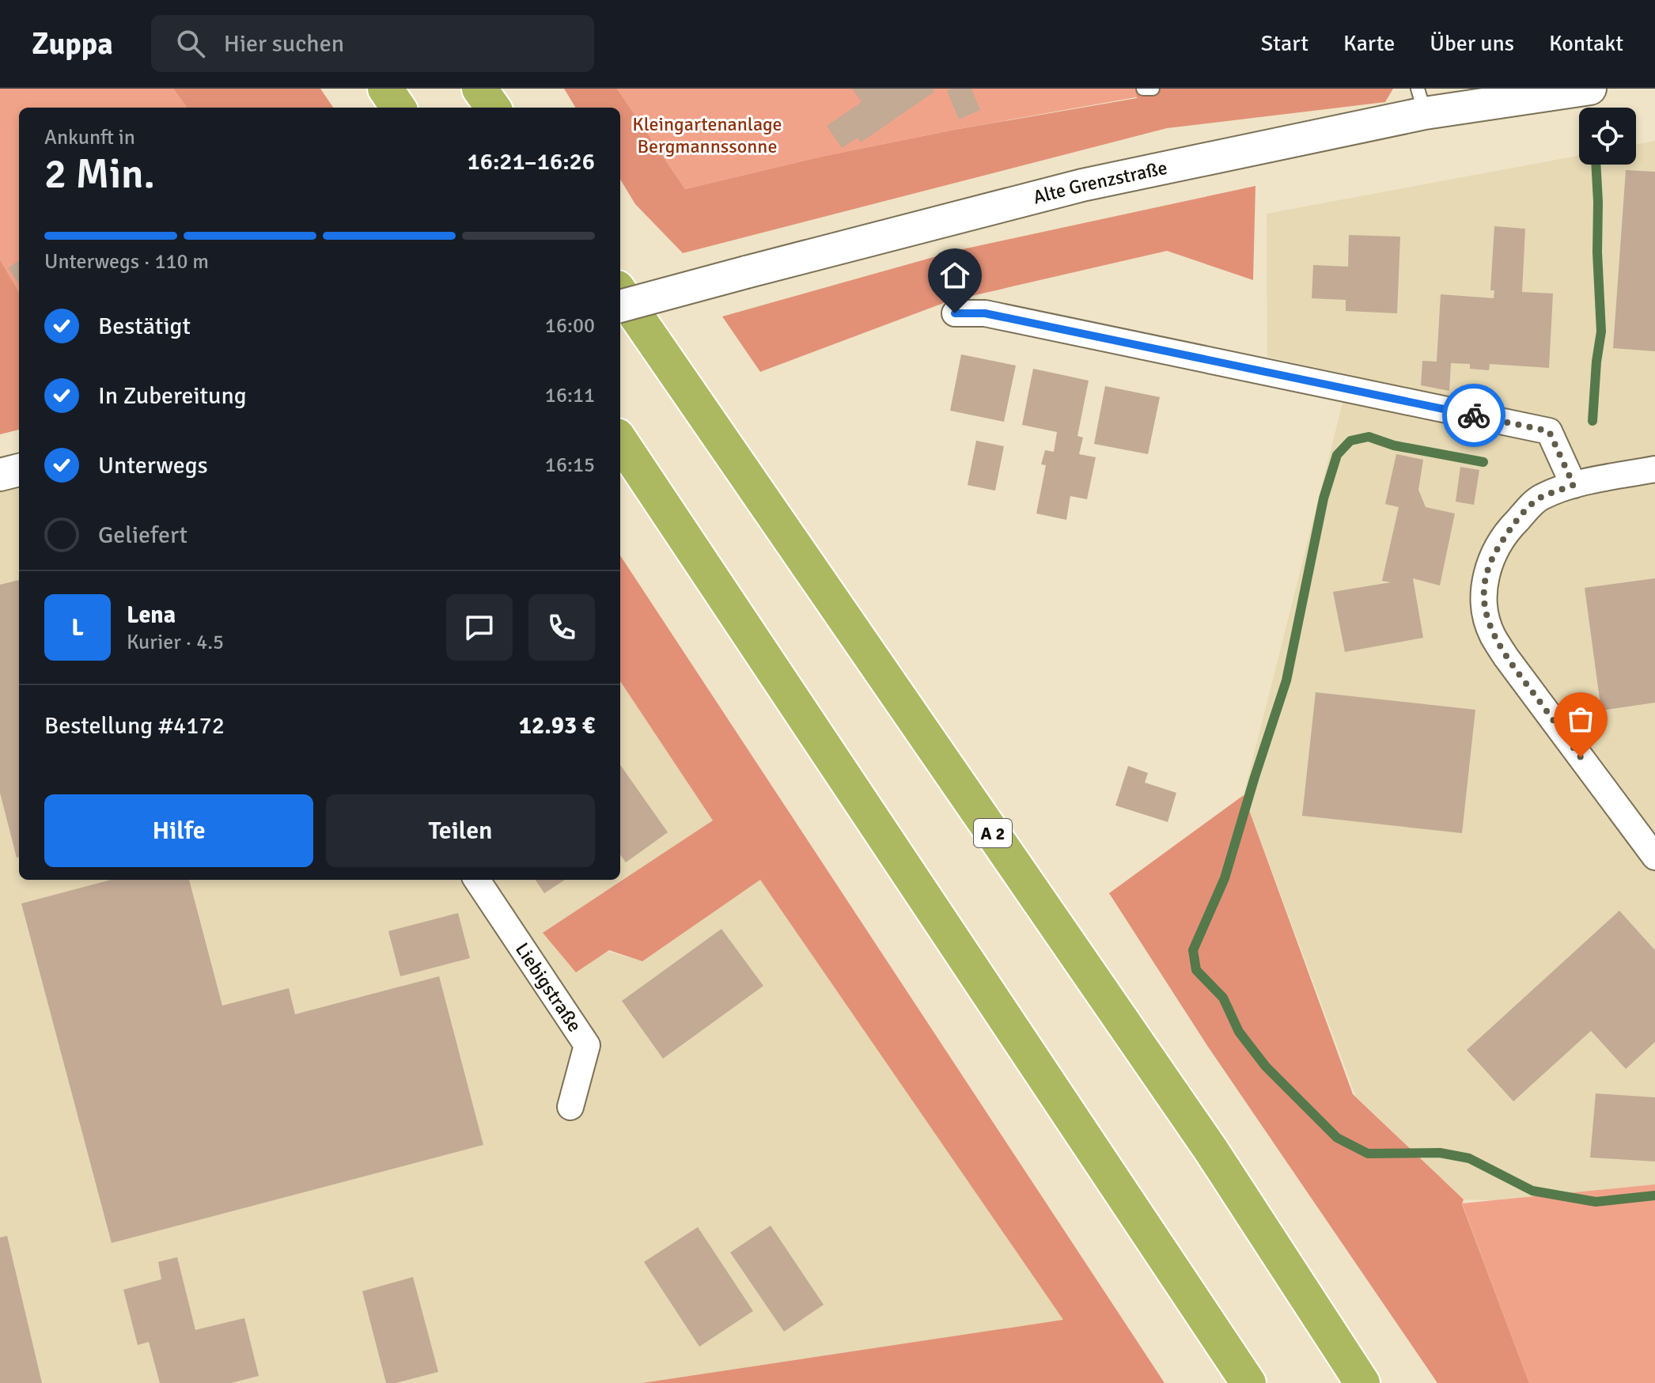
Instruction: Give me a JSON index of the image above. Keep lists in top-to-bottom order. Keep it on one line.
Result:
{"streets":{"highway":["A 2"],"street":["Alte Grenzstraße","Liebigstraße"]},"parks":["Kleingartenanlage Bergmannssonne"],"page":{"header":"Zuppa","search":"Hier suchen","nav":["Start","Karte","Über uns","Kontakt"],"heading":["2 Min.","Ankunft in","16:21–16:26"],"panel":["Lena","Kurier · 4.5","Bestellung #4172","12.93 €"],"bar":"Unterwegs · 110 m","list":[["Bestätigt","16:00"],["In Zubereitung","16:11"],["Unterwegs","16:15"],"Geliefert"],"round":"L","buttons":["Hilfe","Teilen"]}}
